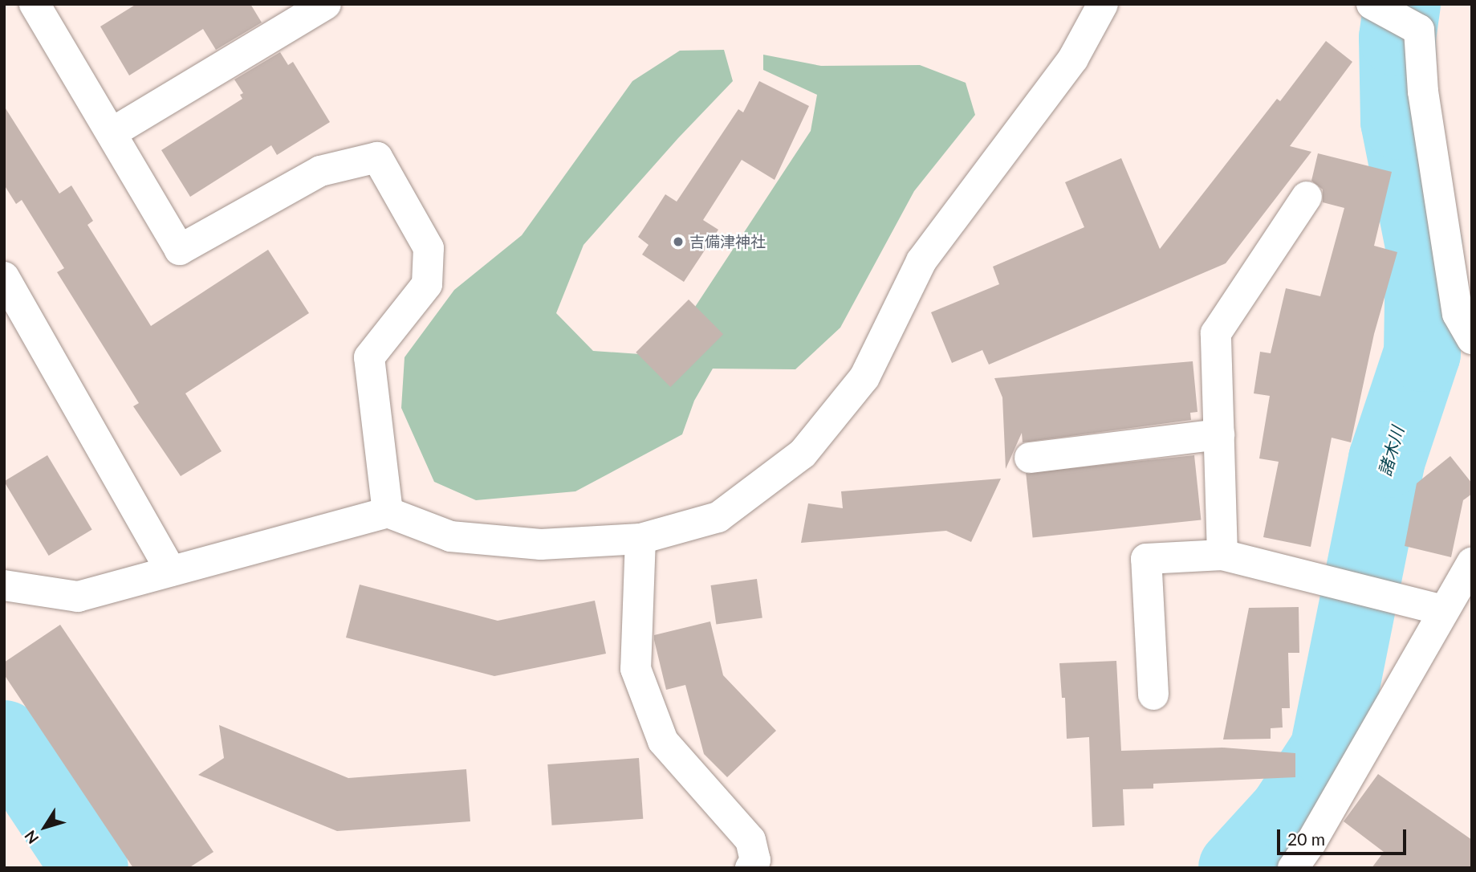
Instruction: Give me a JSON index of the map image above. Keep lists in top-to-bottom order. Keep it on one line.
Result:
{"water":["諸木川"],"places":["吉備津神社"],"scale_bar":"20 m","north":"bottom left"}
